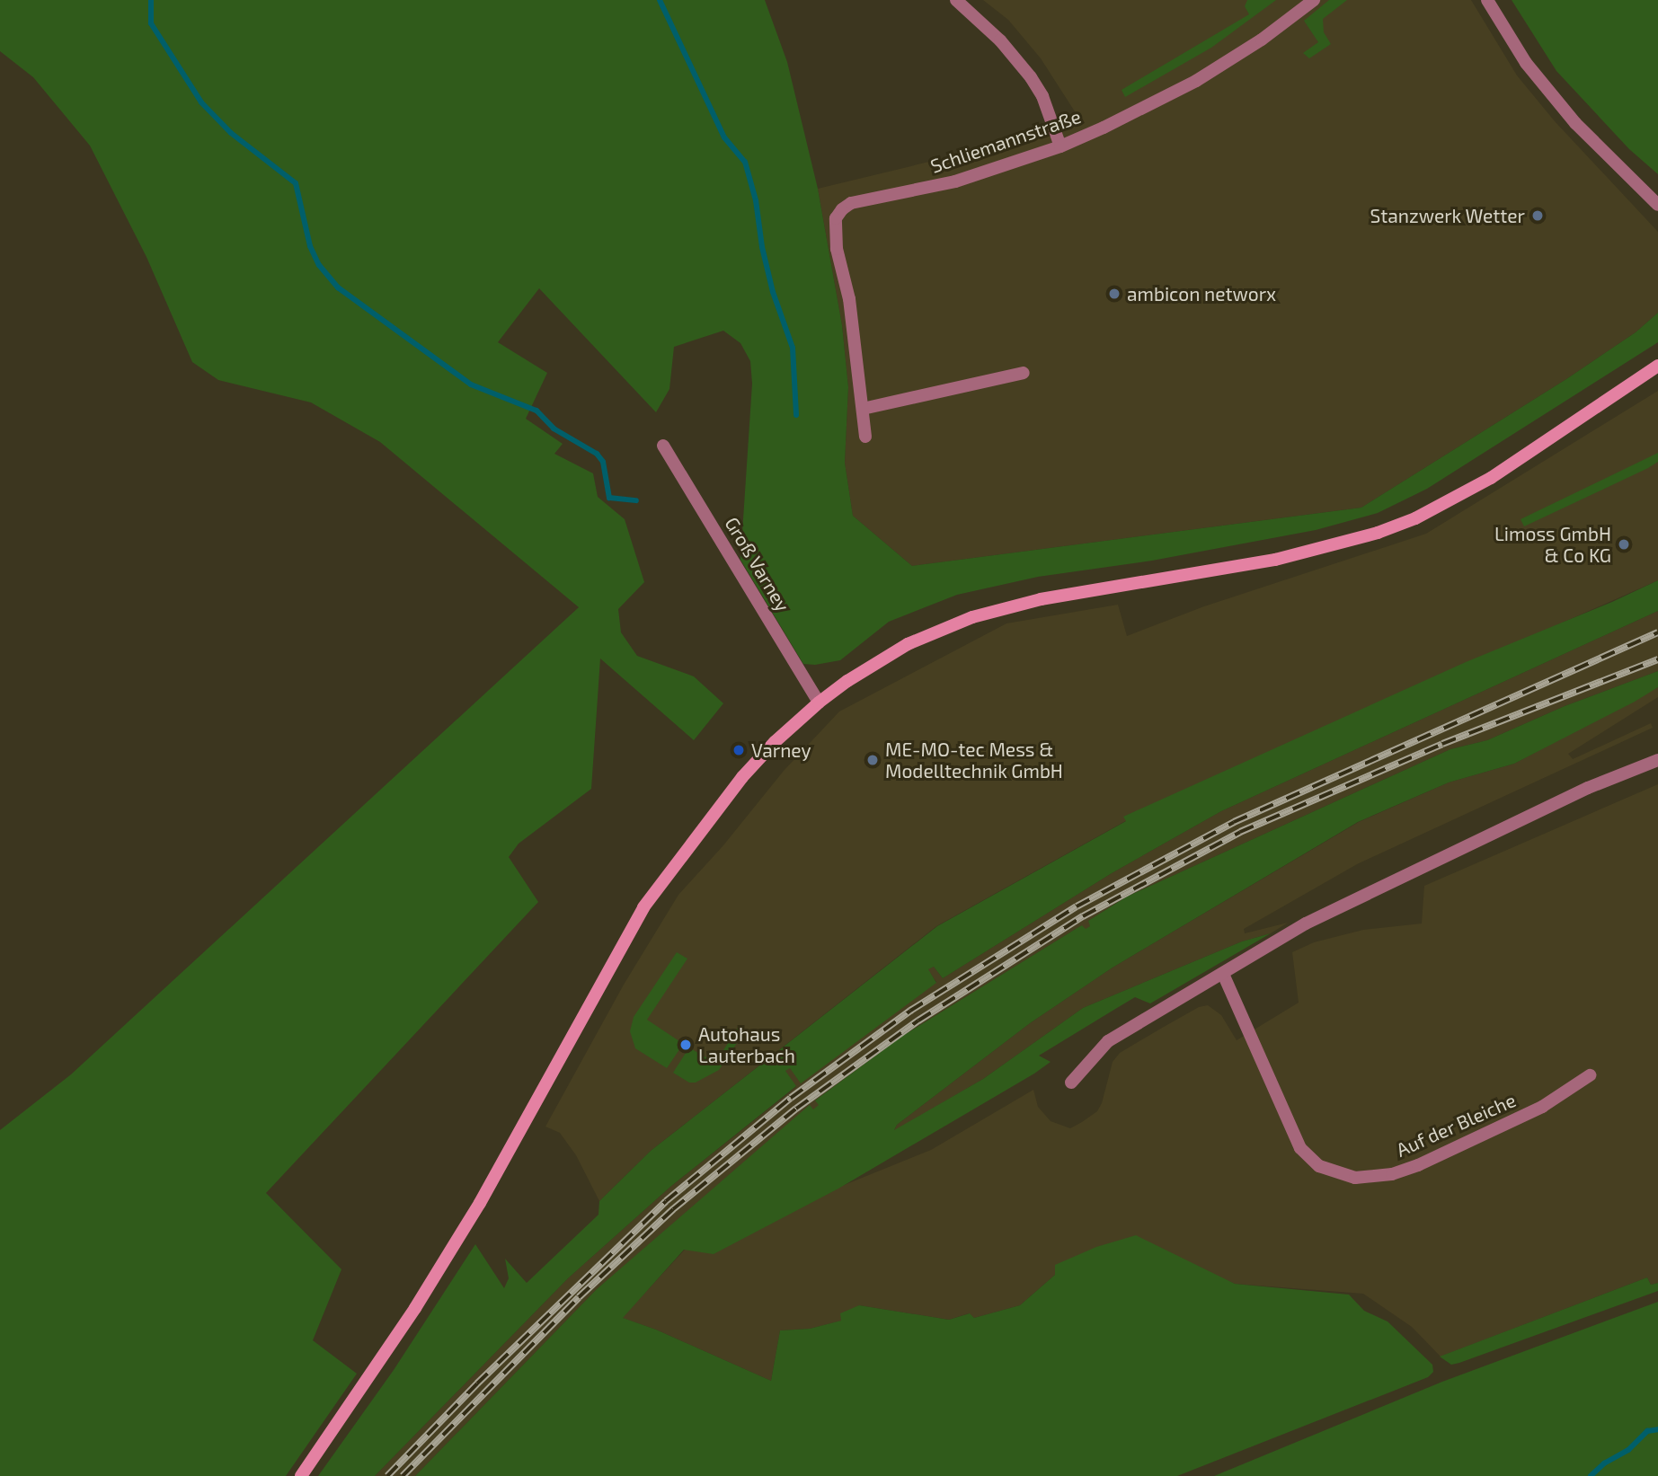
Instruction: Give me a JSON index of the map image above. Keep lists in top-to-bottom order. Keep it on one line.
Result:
{"streets":{"street":["Schliemannstraße","Groß Varney","Auf der Bleiche"]},"places":["Stanzwerk Wetter","ambicon networx","Limoss GmbH & Co KG","Varney","ME-MO-tec Mess & Modelltechnik GmbH","Autohaus Lauterbach"]}
